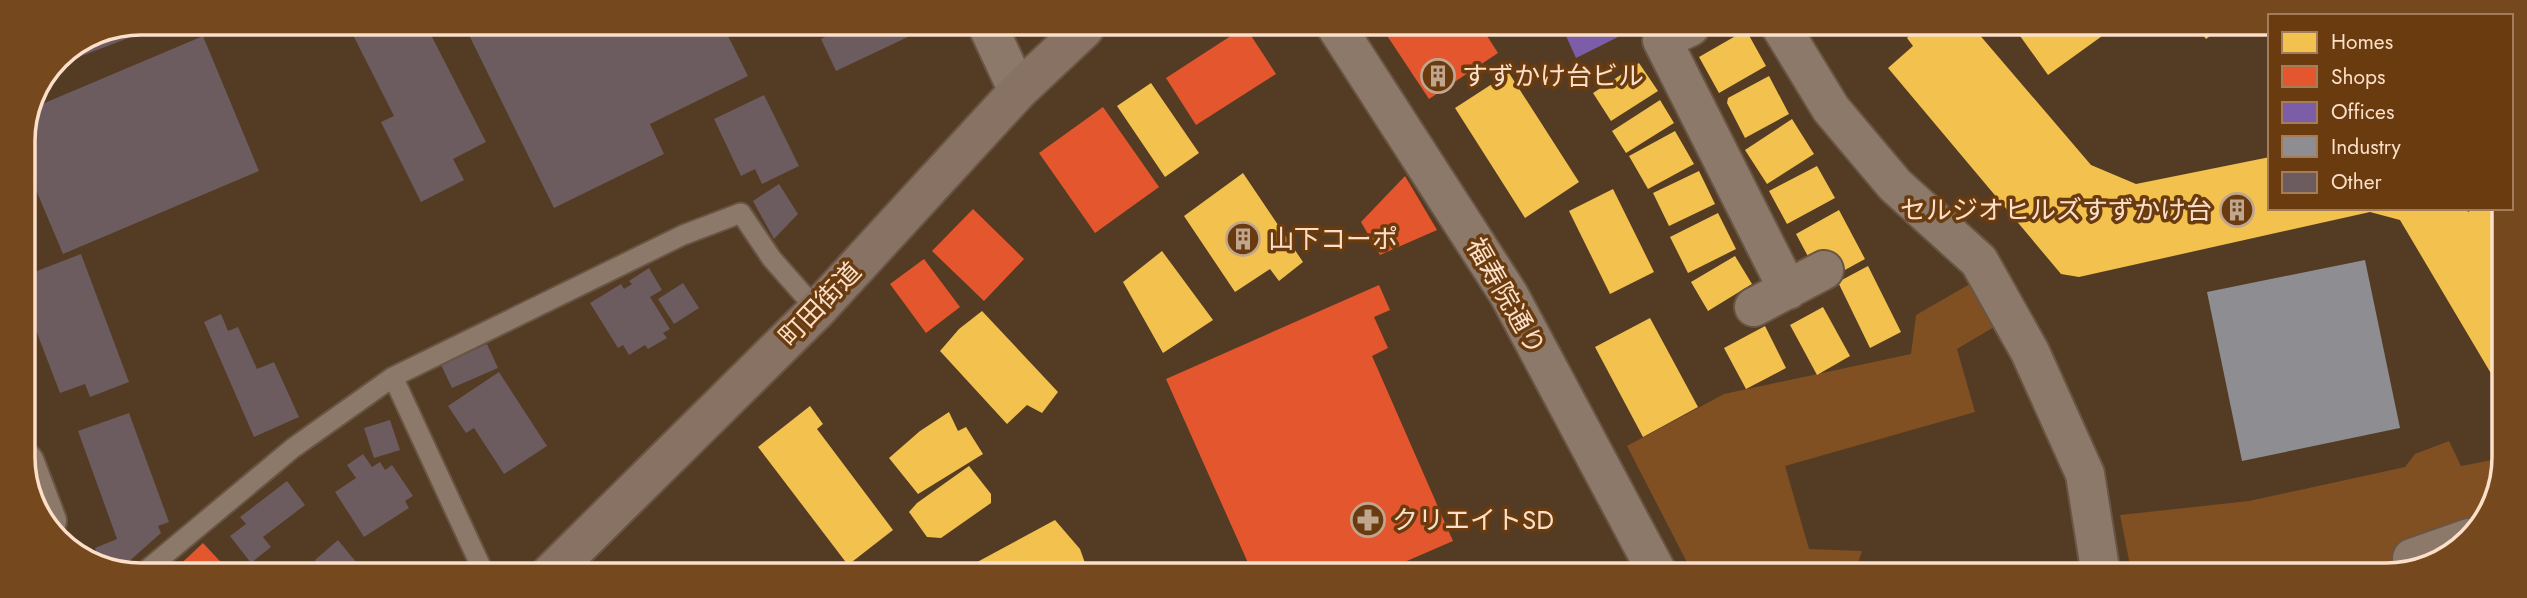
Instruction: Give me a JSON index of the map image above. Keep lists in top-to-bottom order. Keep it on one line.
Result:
{"streets":{"main road":["町田街道"],"street":["福寿院通り"]},"places":{"building":["すずかけ台ビル","セルジオヒルズすずかけ台","山下コーポ"],"pharmacy":["クリエイトSD"]},"legend":["Homes","Shops","Offices","Industry","Other"]}
